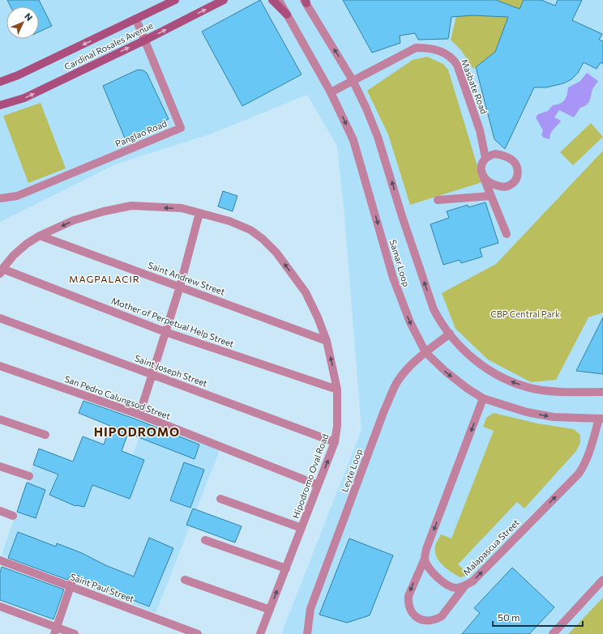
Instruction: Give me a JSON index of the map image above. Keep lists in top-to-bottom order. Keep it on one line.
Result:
{"streets":{"main road":["Cardinal Rosales Avenue"],"street":["Masbate Road","Panglao Road","Samar Loop","Saint Andrew Street","Mother of Perpetual Help Street","Saint Joseph Street","San Pedro Calungsod Street","Leyte Loop","Hipodromo Oval Road","Malapascua Street","Saint Paul Street"]},"crossings":[["Cardinal Rosales Avenue","Panglao Road"],["Masbate Road","Samar Loop"],["Samar Loop","Leyte Loop"],["Samar Loop","Malapascua Street"],["Saint Andrew Street","Hipodromo Oval Road"],["Mother of Perpetual Help Street","Hipodromo Oval Road"],["Saint Joseph Street","Hipodromo Oval Road"],["San Pedro Calungsod Street","Hipodromo Oval Road"]],"one_way":["Malapascua Street"],"districts":["MAGPALACIR","HIPODROMO"],"parks":["CBP Central Park"],"scale_bar":"50 m","north":"top right"}
